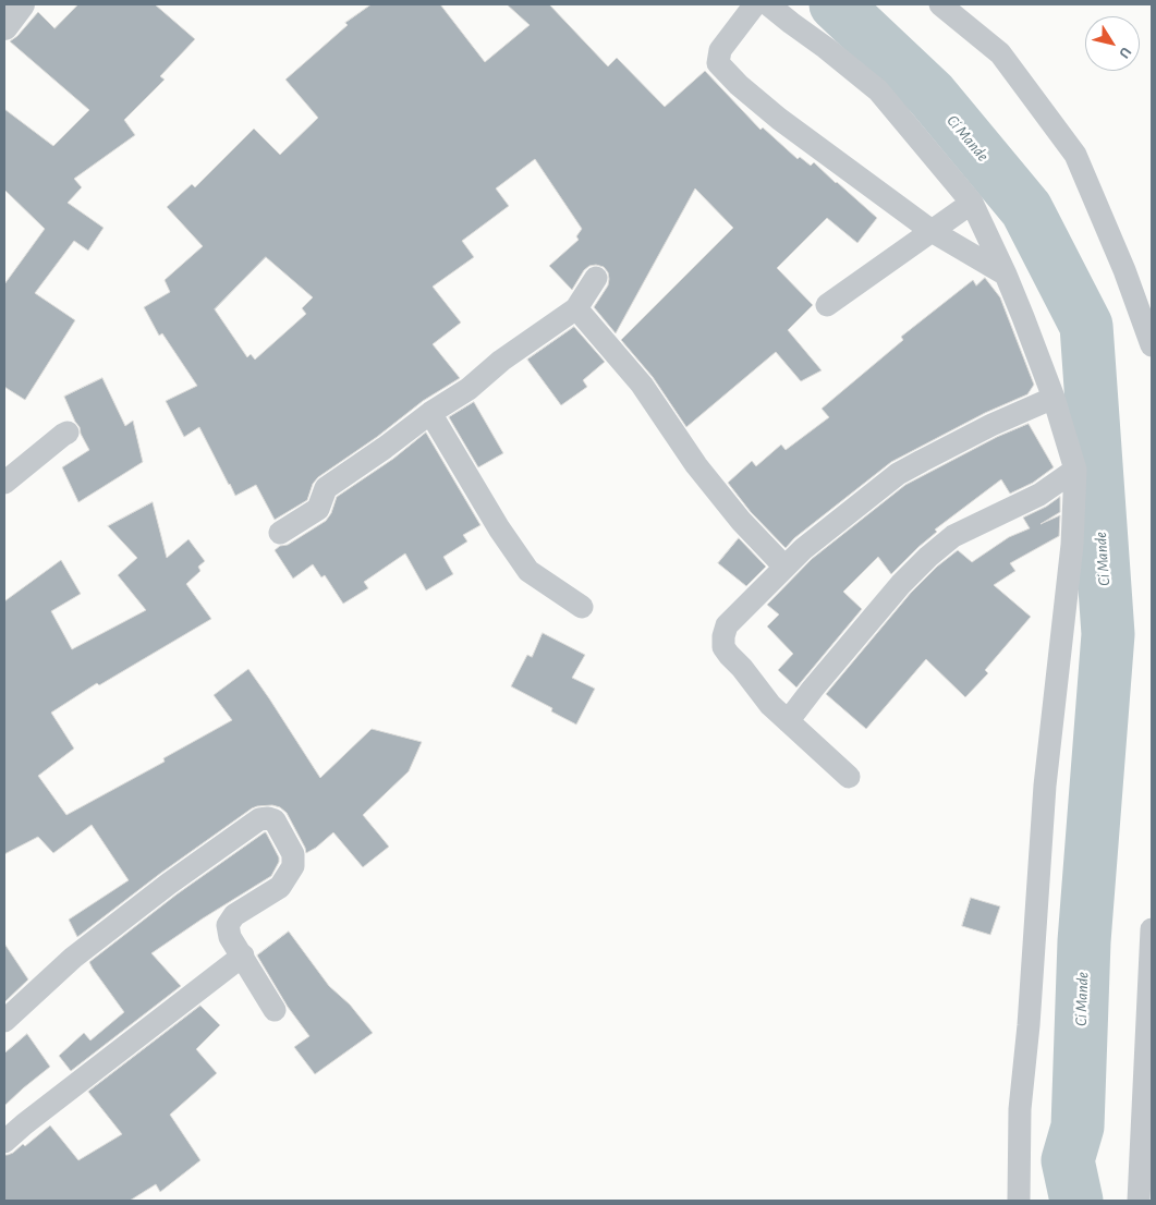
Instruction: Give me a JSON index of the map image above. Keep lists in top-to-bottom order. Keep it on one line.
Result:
{"water":["Ci Mande"],"north":"bottom right"}
